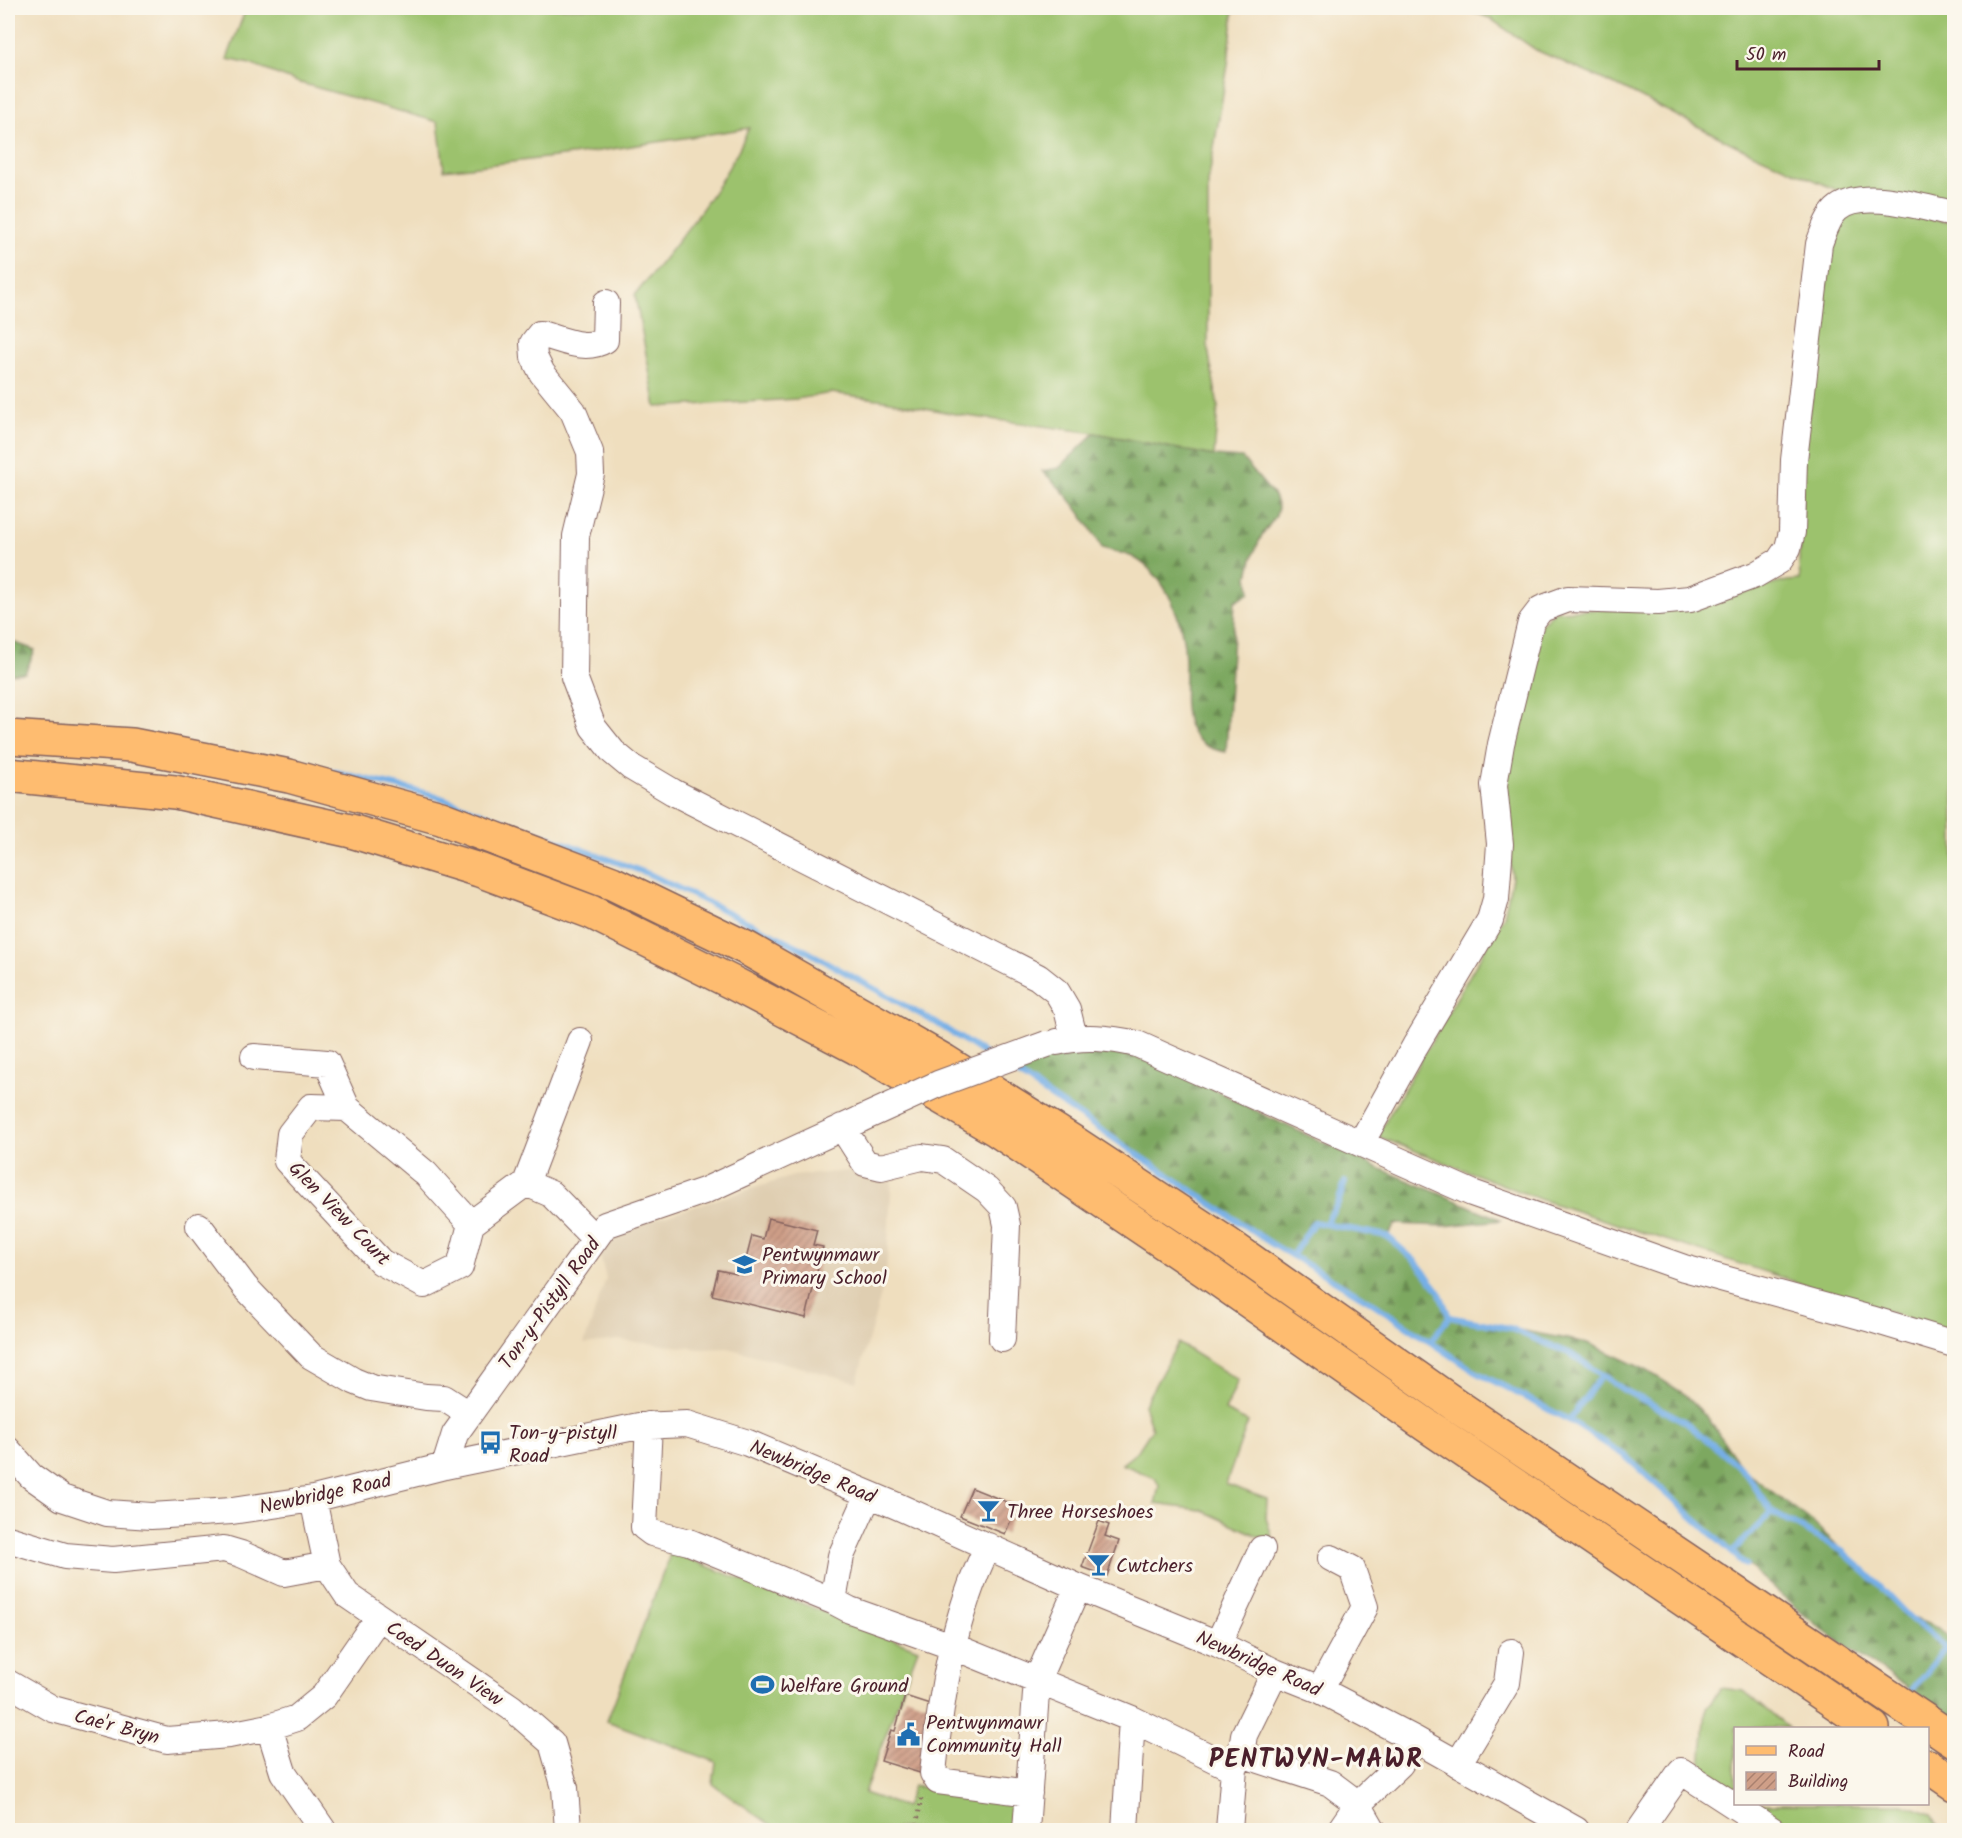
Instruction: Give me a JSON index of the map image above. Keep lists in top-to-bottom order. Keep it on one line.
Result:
{"streets":{"street":["Glen View Court","Ton-y-Pistyll Road","Newbridge Road","Coed Duon View","Cae'r Bryn"]},"crossings":[["Ton-y-Pistyll Road","Newbridge Road"],["Newbridge Road","Coed Duon View"],["Coed Duon View","Cae'r Bryn"]],"districts":["PENTWYN-MAWR"],"places":{"school or university":["Pentwynmawr Primary School"],"bus stop":["Ton-y-pistyll Road"],"bar":["Three Horseshoes","Cwtchers"],"sports":["Welfare Ground"],"public building":["Pentwynmawr Community Hall"]},"legend":["Road","Building"],"scale_bar":"50 m"}
